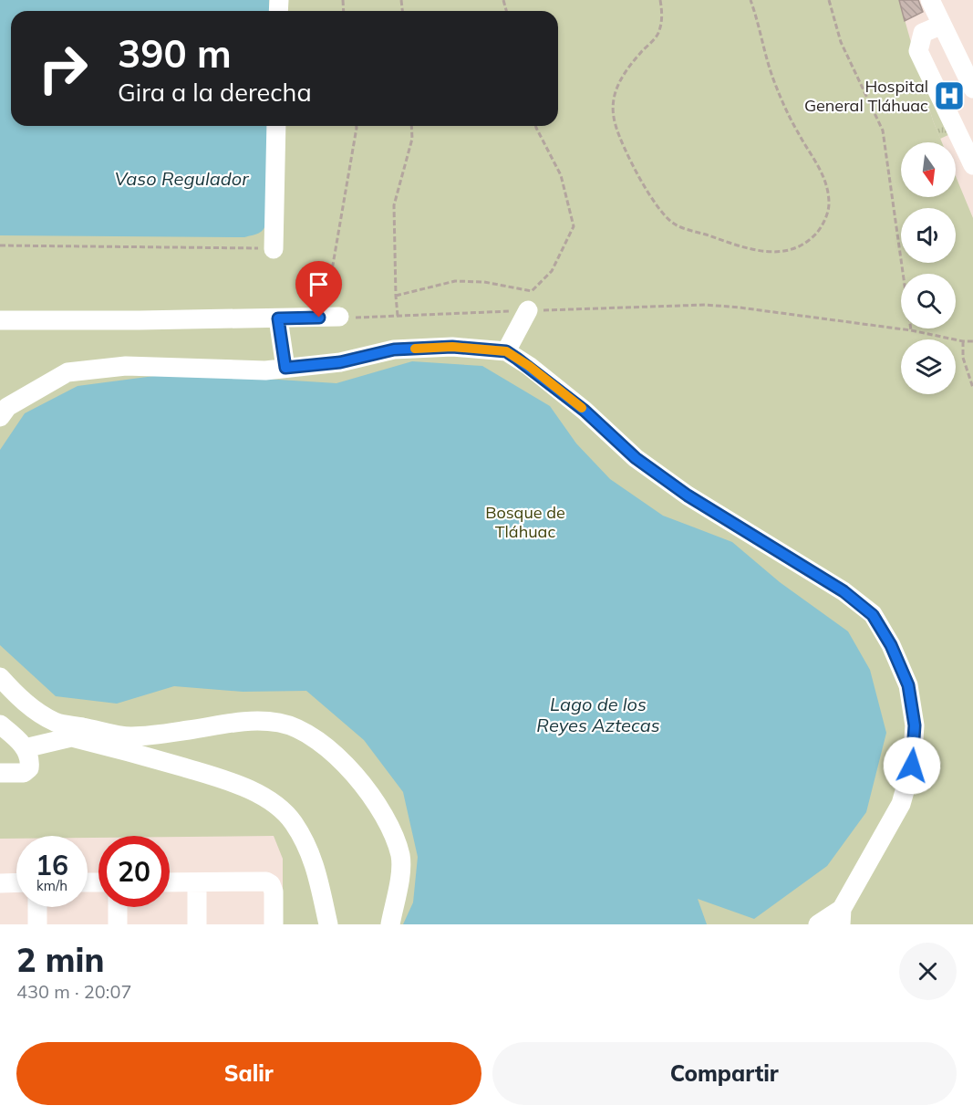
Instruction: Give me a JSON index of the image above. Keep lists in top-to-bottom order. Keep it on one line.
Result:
{"water":["Vaso Regulador","Lago de los Reyes Aztecas"],"parks":["Bosque de Tláhuac"],"places":{"hospital":["Hospital General Tláhuac"]},"north":"bottom","page":{"turn":["390 m","Gira a la derecha"],"speed":"16 km/h","limit":"20","heading":["2 min","430 m · 20:07"],"buttons":["Salir","Compartir"]}}
